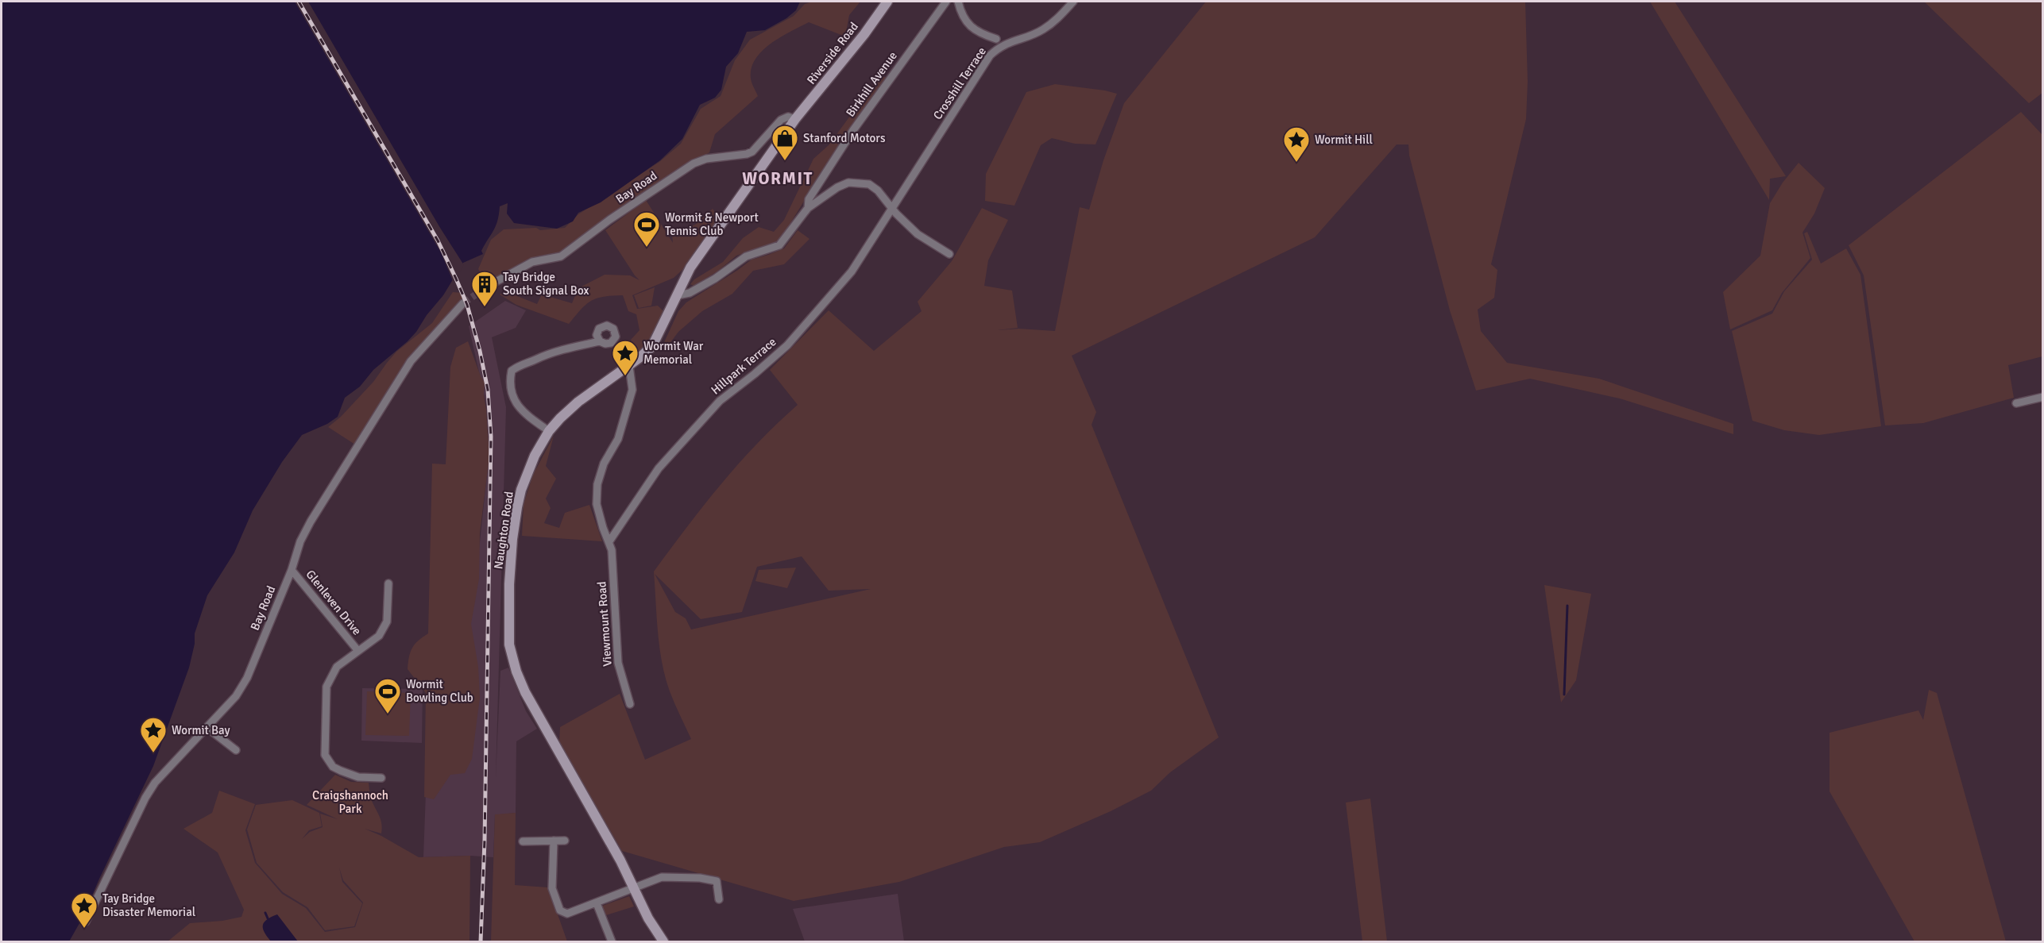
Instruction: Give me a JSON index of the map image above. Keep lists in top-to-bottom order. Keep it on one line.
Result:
{"streets":{"main road":["Riverside Road","Naughton Road"],"street":["Crosshill Terrace","Birkhill Avenue","Bay Road","Hillpark Terrace","Glenleven Drive","Viewmount Road"]},"crossings":[["Riverside Road","Bay Road"],["Riverside Road","Naughton Road"],["Crosshill Terrace","Hillpark Terrace"],["Bay Road","Naughton Road"],["Bay Road","Glenleven Drive"],["Hillpark Terrace","Viewmount Road"],["Naughton Road","Viewmount Road"]],"districts":["WORMIT"],"parks":["Craigshannoch Park"],"places":{"shop":["Stanford Motors"],"place":["Wormit Hill","Wormit War Memorial","Wormit Bay","Tay Bridge Disaster Memorial"],"sports":["Wormit & Newport Tennis Club","Wormit Bowling Club"],"building":["Tay Bridge South Signal Box"]}}
